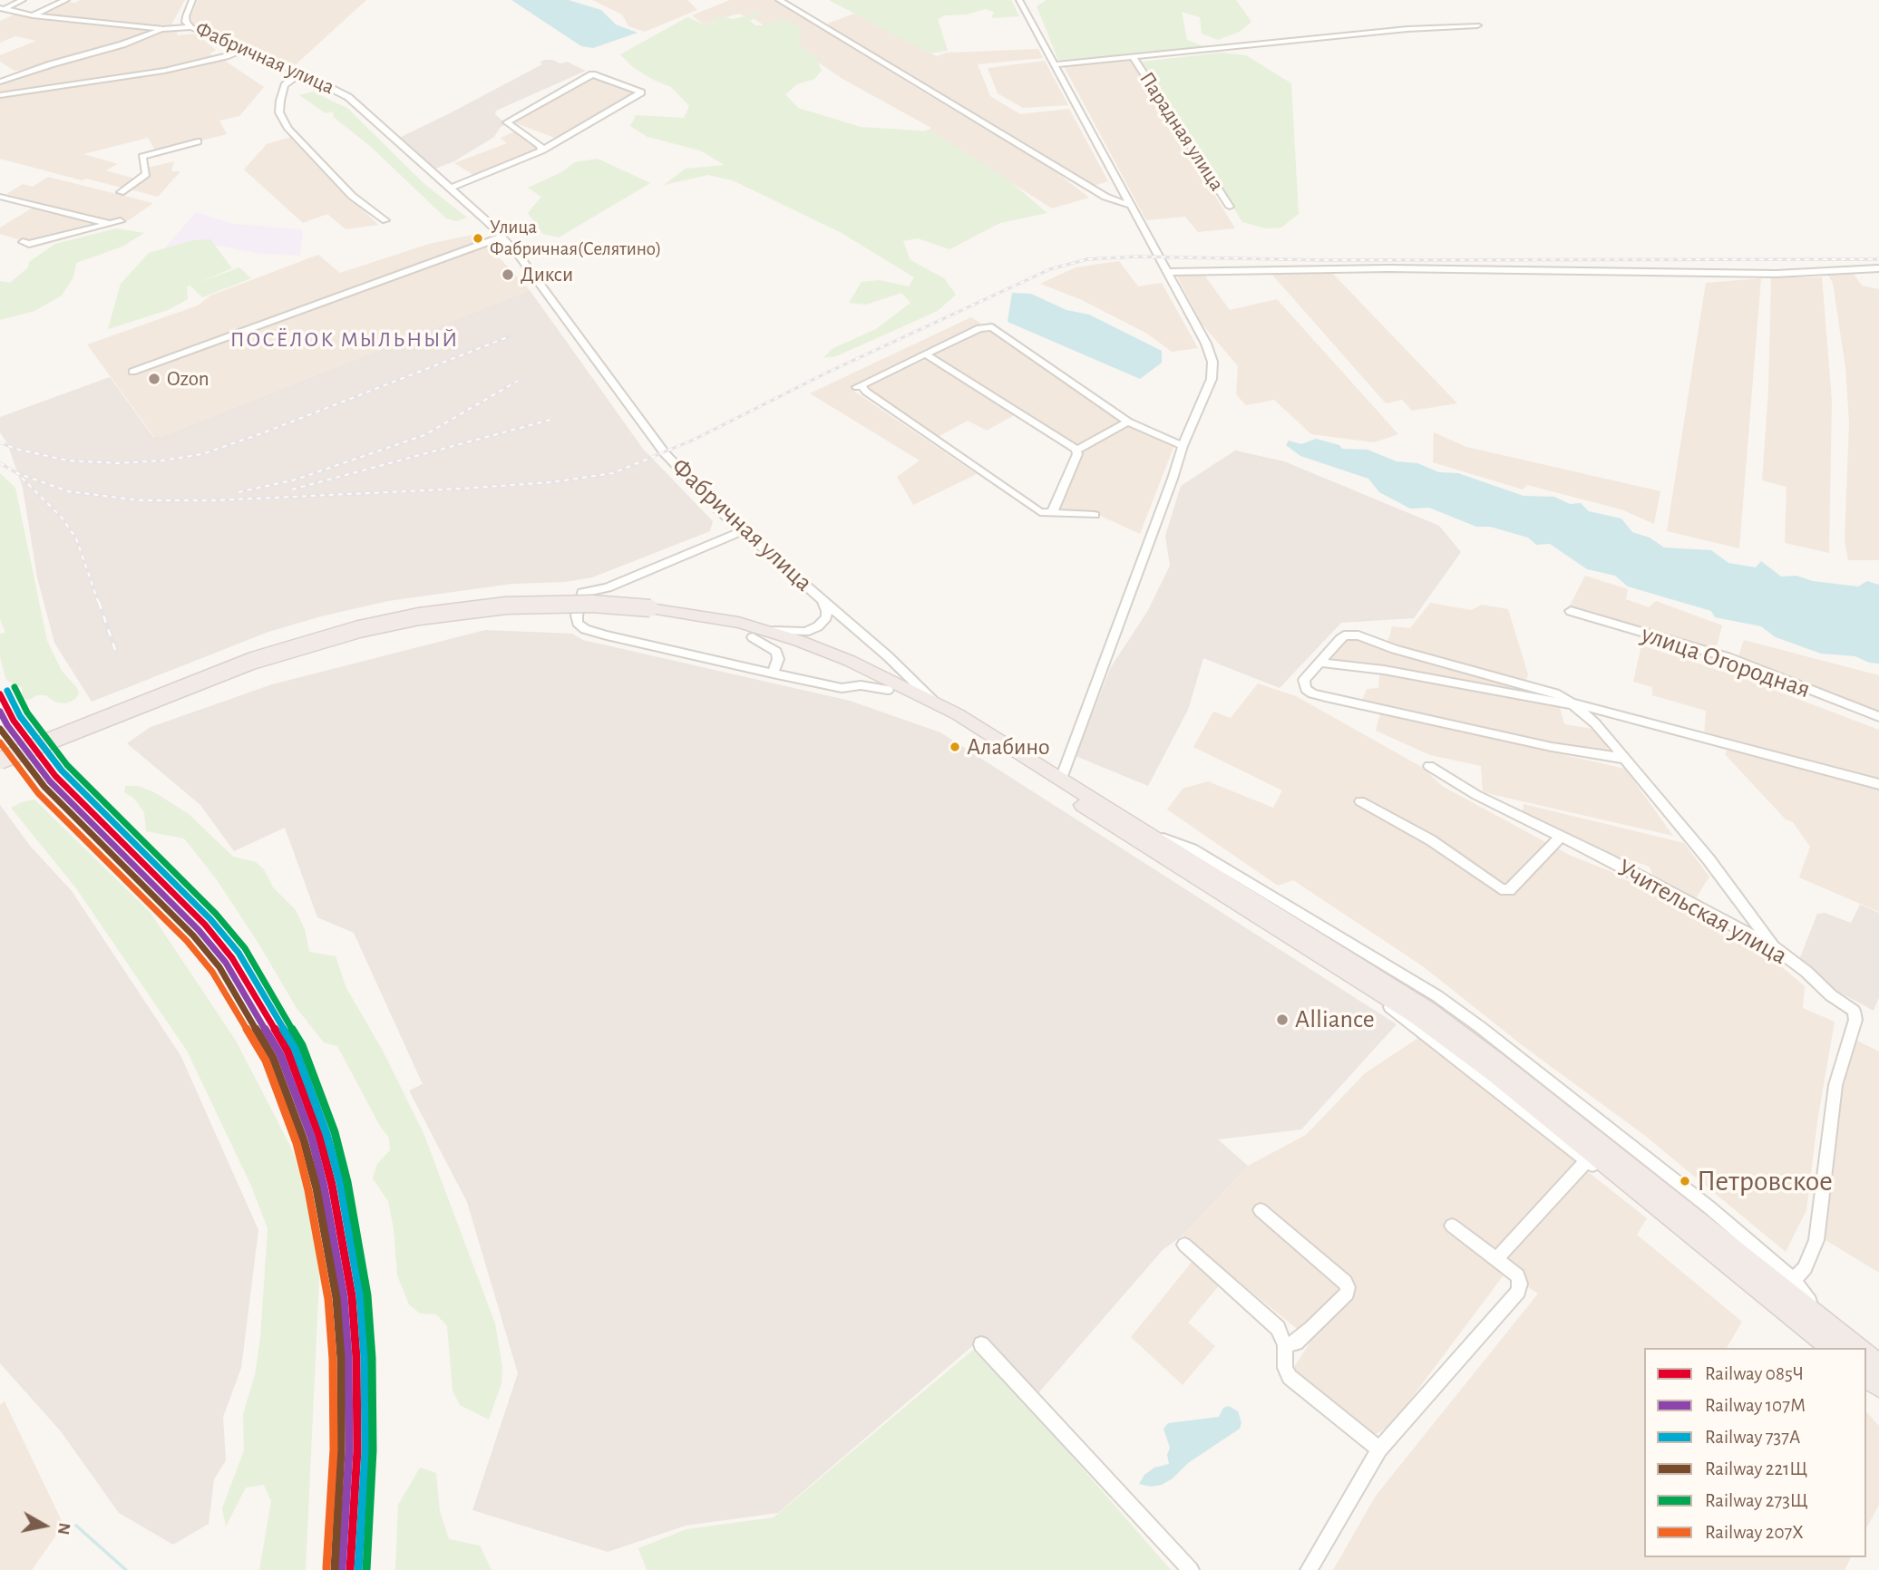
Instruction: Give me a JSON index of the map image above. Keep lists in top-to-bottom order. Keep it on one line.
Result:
{"streets":{"street":["Фабричная улица","Парадная улица","улица Огородная","Учительская улица"]},"districts":["ПОСЁЛОК МЫЛЬНЫЙ"],"places":["Улица Фабричная(Селятино)","Дикси","Ozon","Алабино","Alliance","Петровское"],"lines":["rail line 273Щ","rail line 737А","rail line 085Ч","rail line 107М","rail line 221Щ","rail line 207Х"],"legend":["Railway 085Ч","Railway 107М","Railway 737А","Railway 221Щ","Railway 273Щ","Railway 207Х"],"north":"right"}
